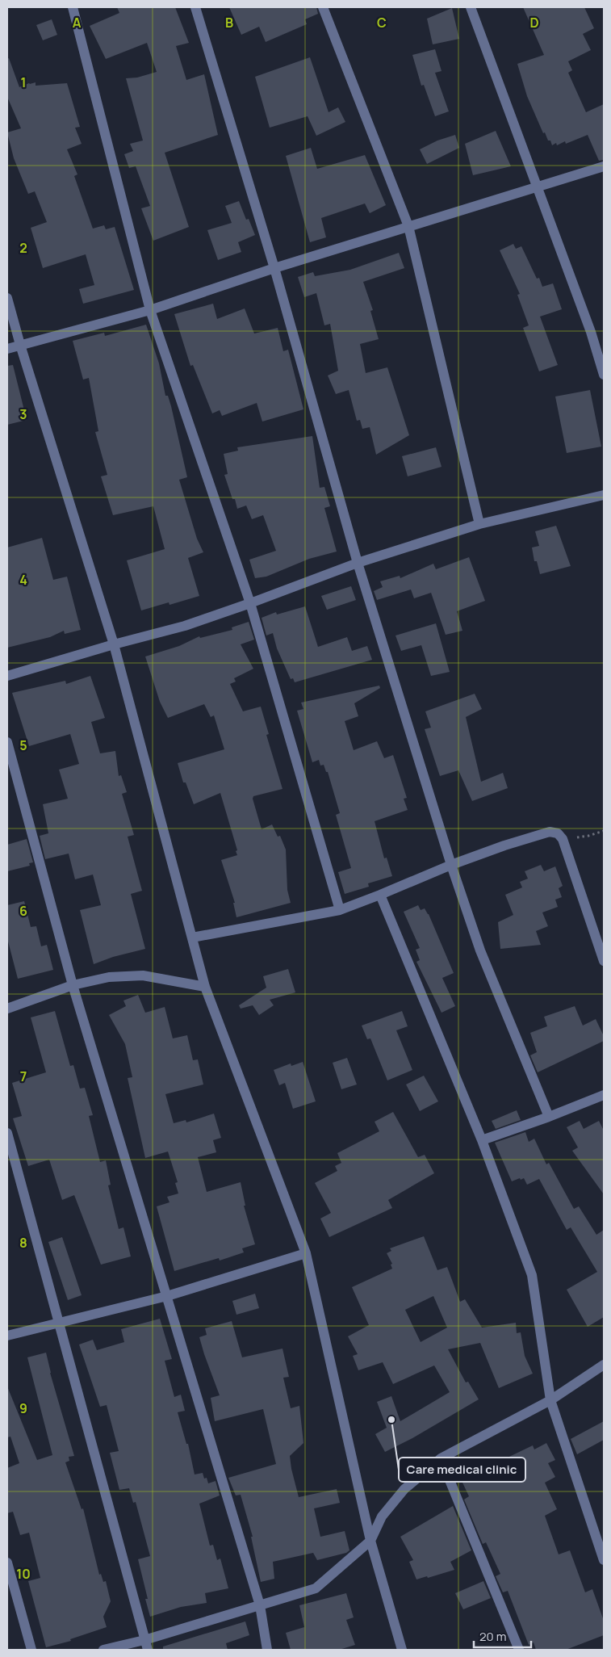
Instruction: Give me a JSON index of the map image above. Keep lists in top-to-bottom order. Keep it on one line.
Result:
{"places":["Care medical clinic"],"scale_bar":"20 m","grid":{"columns":["A","B","C","D"],"rows":["1","2","3","4","5","6","7","8","9","10"]}}
